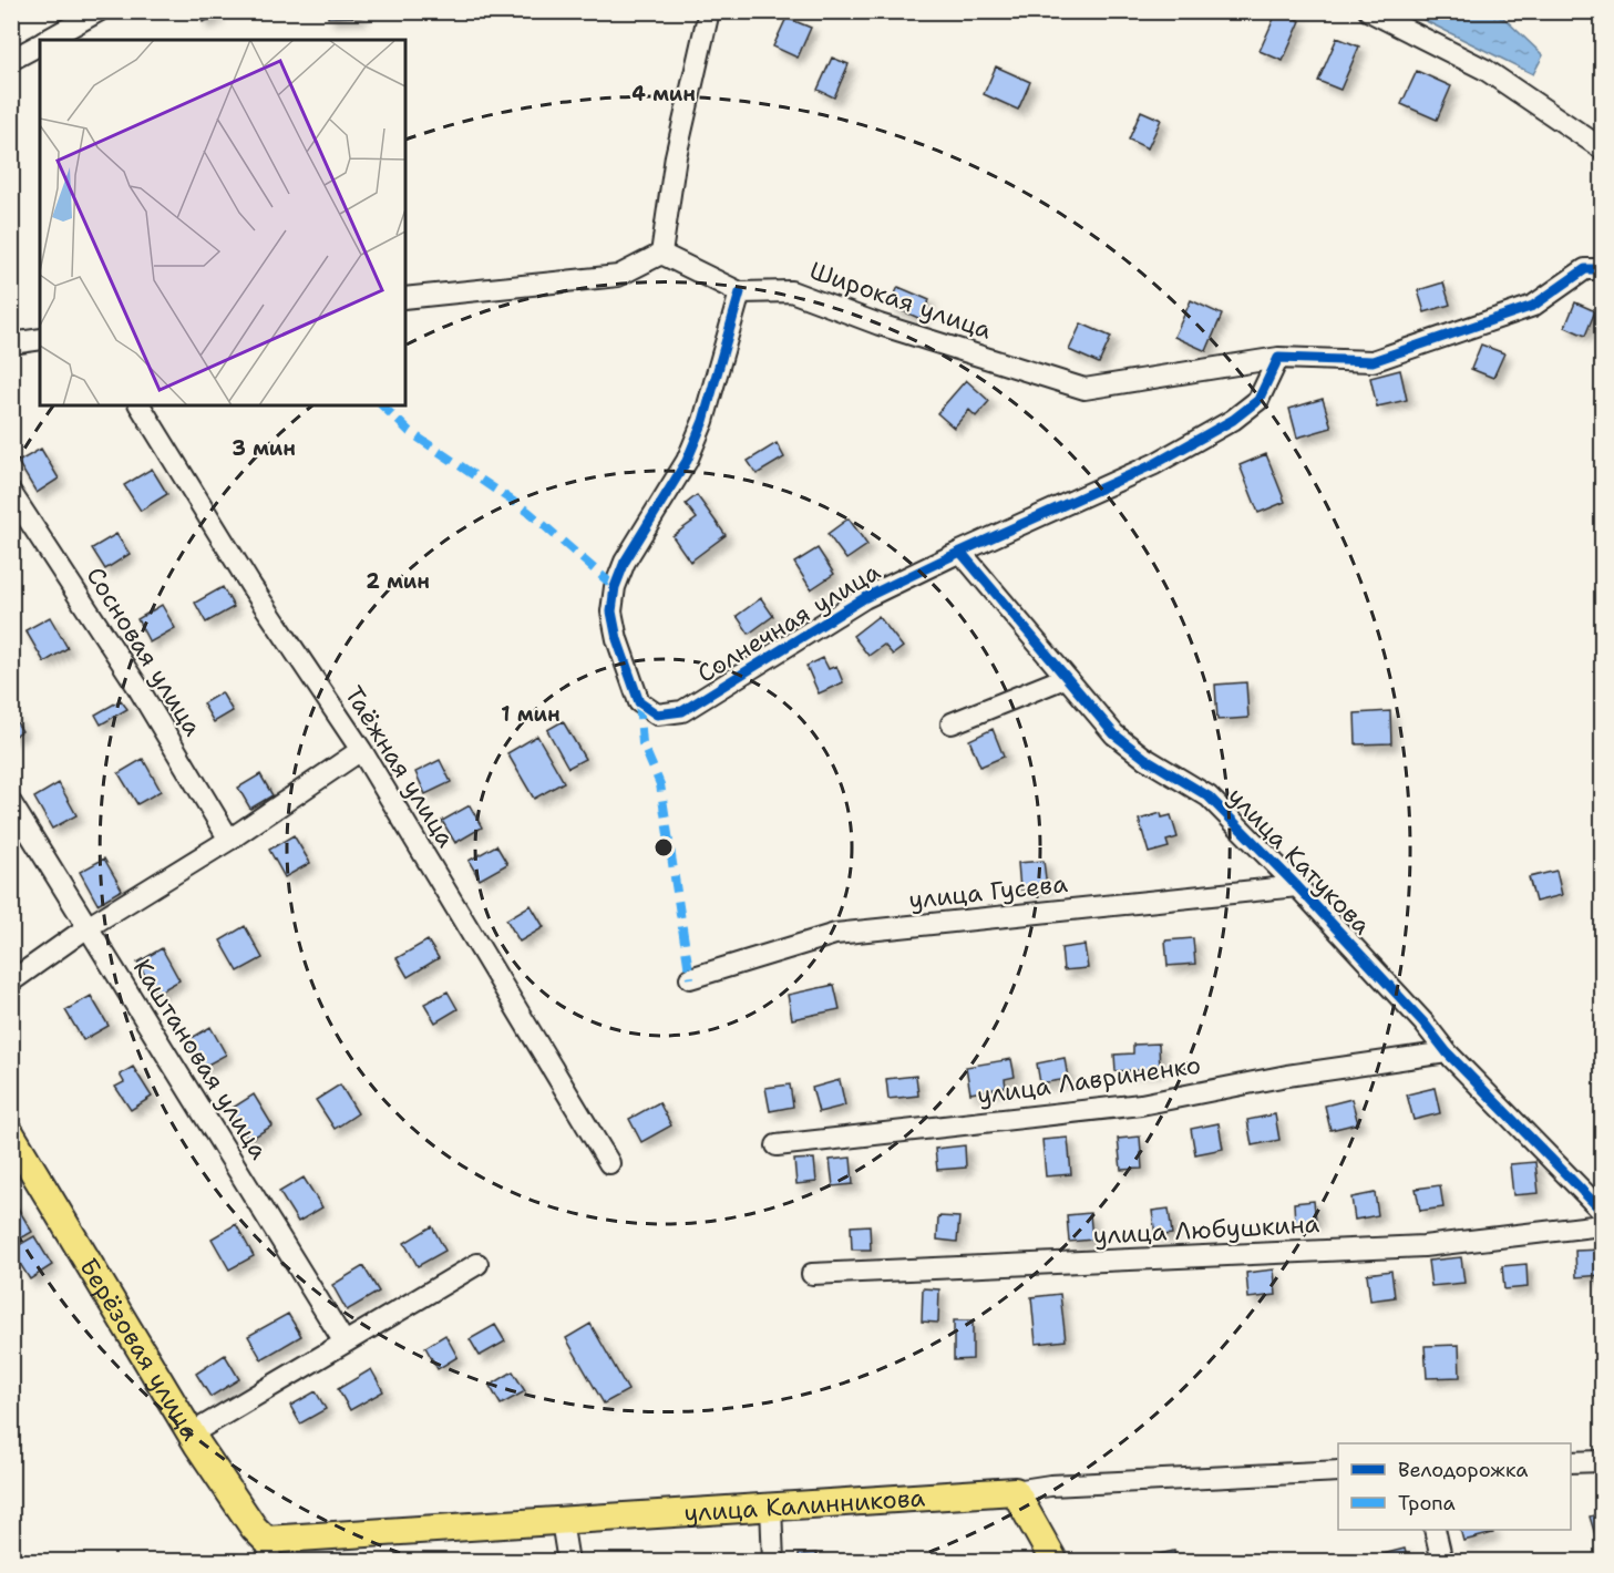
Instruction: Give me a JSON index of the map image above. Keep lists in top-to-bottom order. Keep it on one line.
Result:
{"streets":{"main road":["Берёзовая улица","улица Калинникова"],"street":["Широкая улица","Солнечная улица","Сосновая улица","Таёжная улица","улица Катукова","улица Гусева","Каштановая улица","улица Лавриненко","улица Любушкина"]},"crossings":[["Широкая улица","Солнечная улица"],["Солнечная улица","улица Катукова"],["улица Катукова","улица Гусева"],["улица Катукова","улица Лавриненко"],["Берёзовая улица","улица Калинникова"]],"legend":["Велодорожка","Тропа"],"rings":["4 мин","3 мин","2 мин","1 мин"]}
